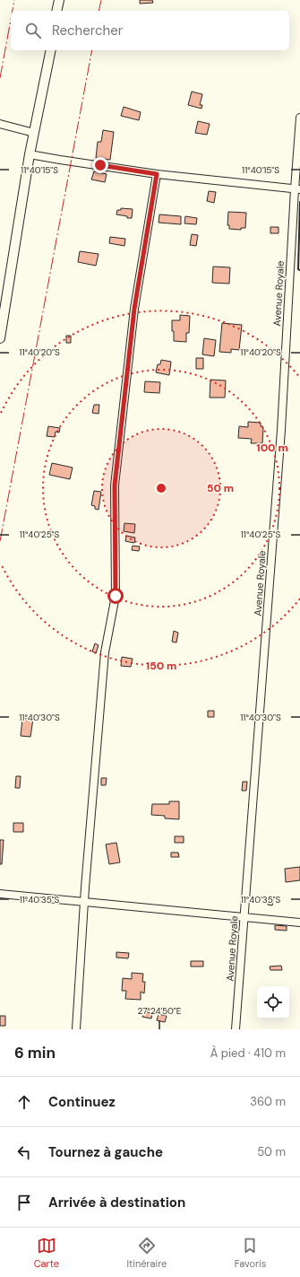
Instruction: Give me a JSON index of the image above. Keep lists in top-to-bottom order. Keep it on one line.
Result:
{"streets":{"street":["Avenue Royale"]},"page":{"search":"Rechercher","heading":["6 min","À pied · 410 m"],"list":[["Continuez","360 m"],["Tournez à gauche","50 m"],"Arrivée à destination"],"nav":["Carte","Itinéraire","Favoris"]},"coordinates":["11°40'15\"S","11°40'20\"S","11°40'25\"S","11°40'30\"S","11°40'35\"S","27°24'50\"E"],"rings":["100 m","50 m","150 m"]}
